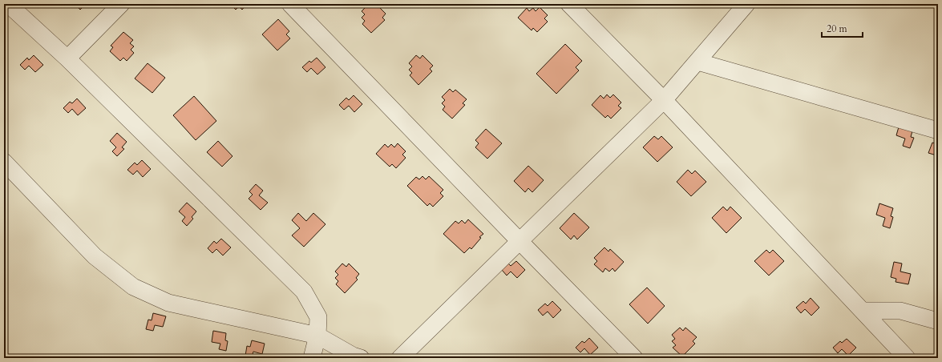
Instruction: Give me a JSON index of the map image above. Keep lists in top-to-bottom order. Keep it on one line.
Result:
{"scale_bar":"20 m"}
